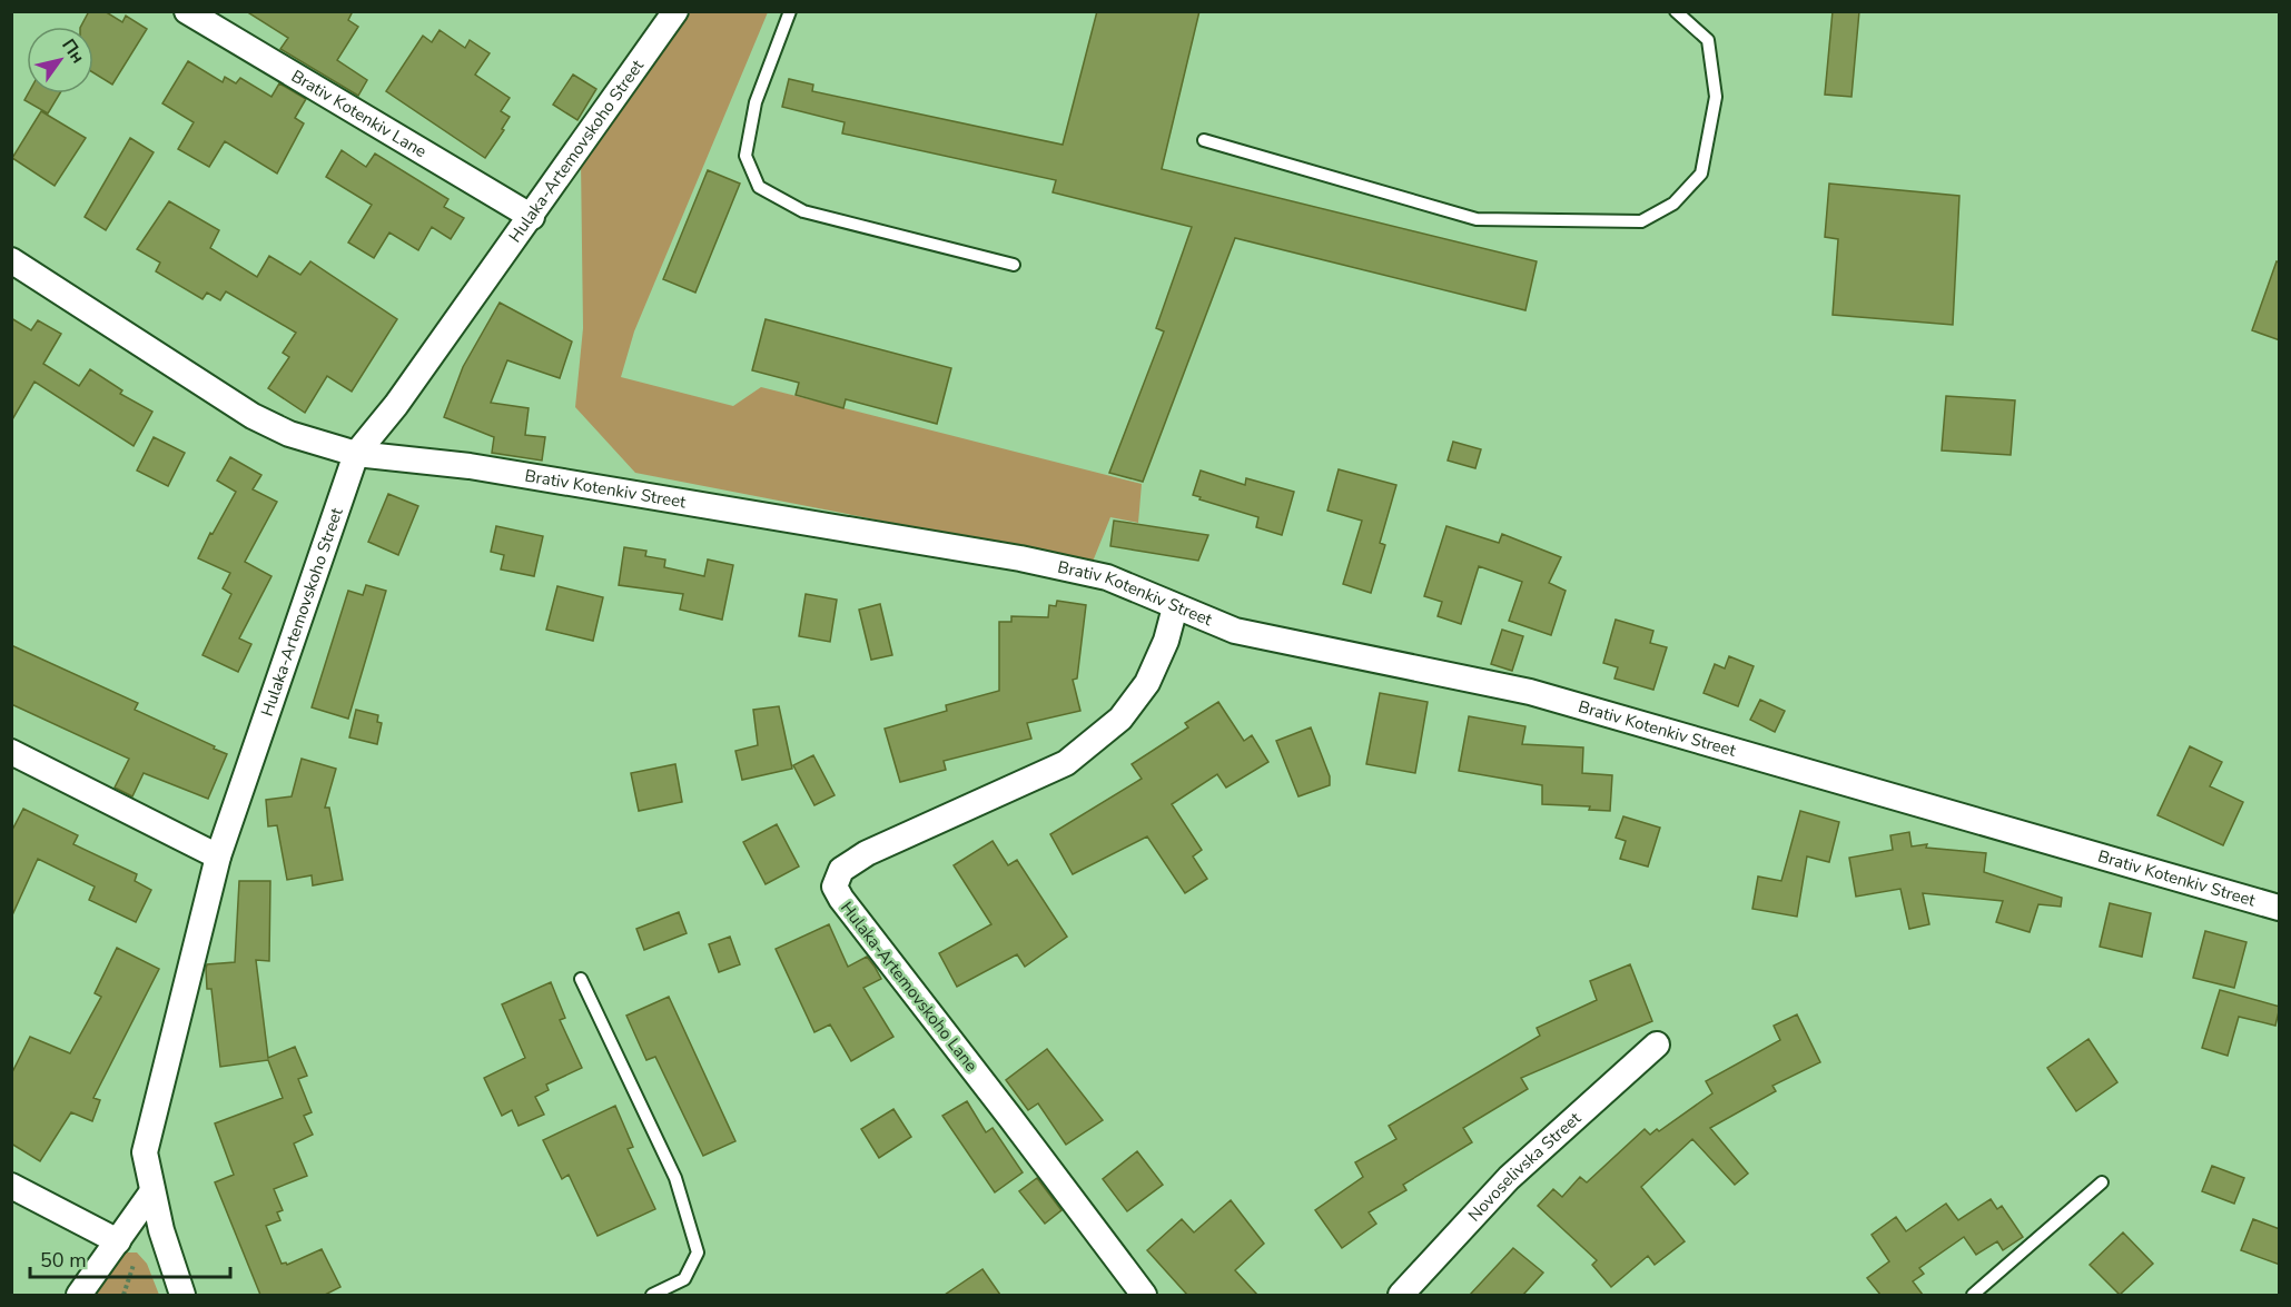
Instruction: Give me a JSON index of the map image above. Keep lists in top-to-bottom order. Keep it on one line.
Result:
{"streets":{"street":["Brativ Kotenkiv Lane","Hulaka-Artemovskoho Street","Brativ Kotenkiv Street","Hulaka-Artemovskoho Lane","Novoselivska Street"]},"crossings":[["Brativ Kotenkiv Lane","Hulaka-Artemovskoho Street"],["Hulaka-Artemovskoho Street","Brativ Kotenkiv Street"],["Brativ Kotenkiv Street","Hulaka-Artemovskoho Lane"]],"scale_bar":"50 m","north":"top right"}
